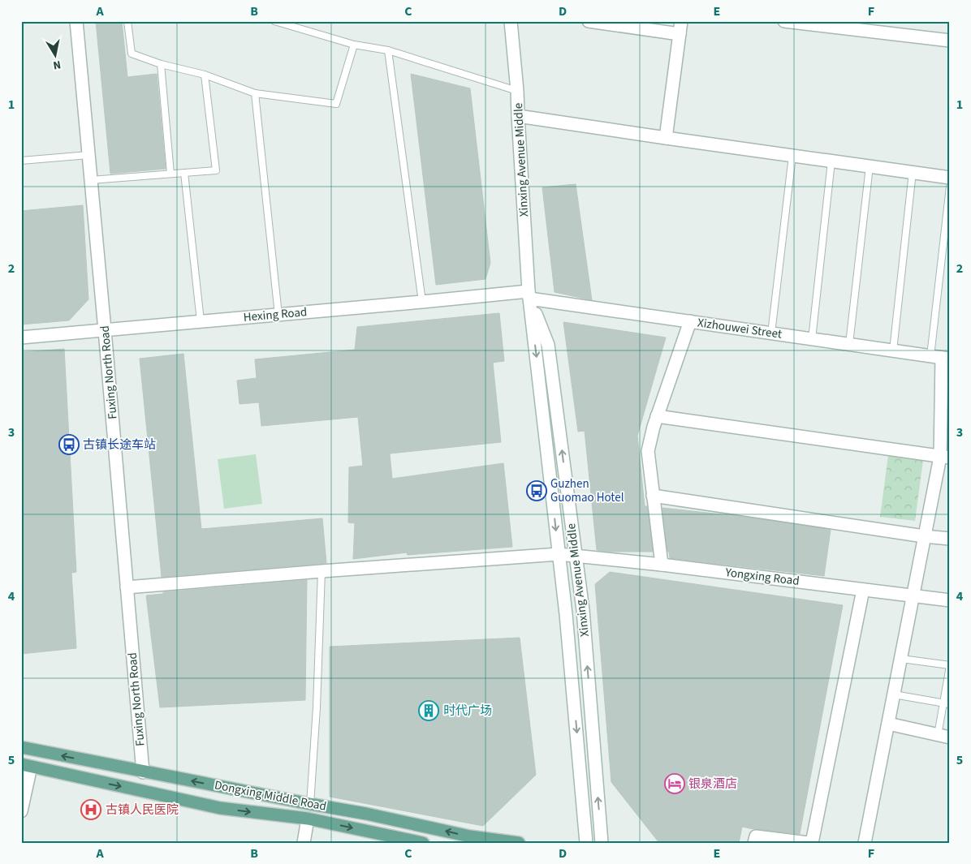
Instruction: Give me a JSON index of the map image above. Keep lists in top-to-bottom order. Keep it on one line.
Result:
{"streets":{"main road":["Dongxing Middle Road"],"street":["Xinxing Avenue Middle","Hexing Road","Xizhouwei Street","Fuxing North Road","Yongxing Road"]},"crossings":[["Xinxing Avenue Middle","Hexing Road"],["Xinxing Avenue Middle","Xizhouwei Street"],["Xinxing Avenue Middle","Yongxing Road"],["Hexing Road","Xizhouwei Street"],["Hexing Road","Fuxing North Road"],["Fuxing North Road","Yongxing Road"],["Fuxing North Road","Dongxing Middle Road"]],"places":{"bus stop":["古镇长途车站","Guzhen Guomao Hotel"],"building":["时代广场"],"hotel":["银泉酒店"],"hospital":["古镇人民医院"]},"north":"bottom","grid":{"columns":["A","B","C","D","E","F"],"rows":["1","2","3","4","5"]}}
